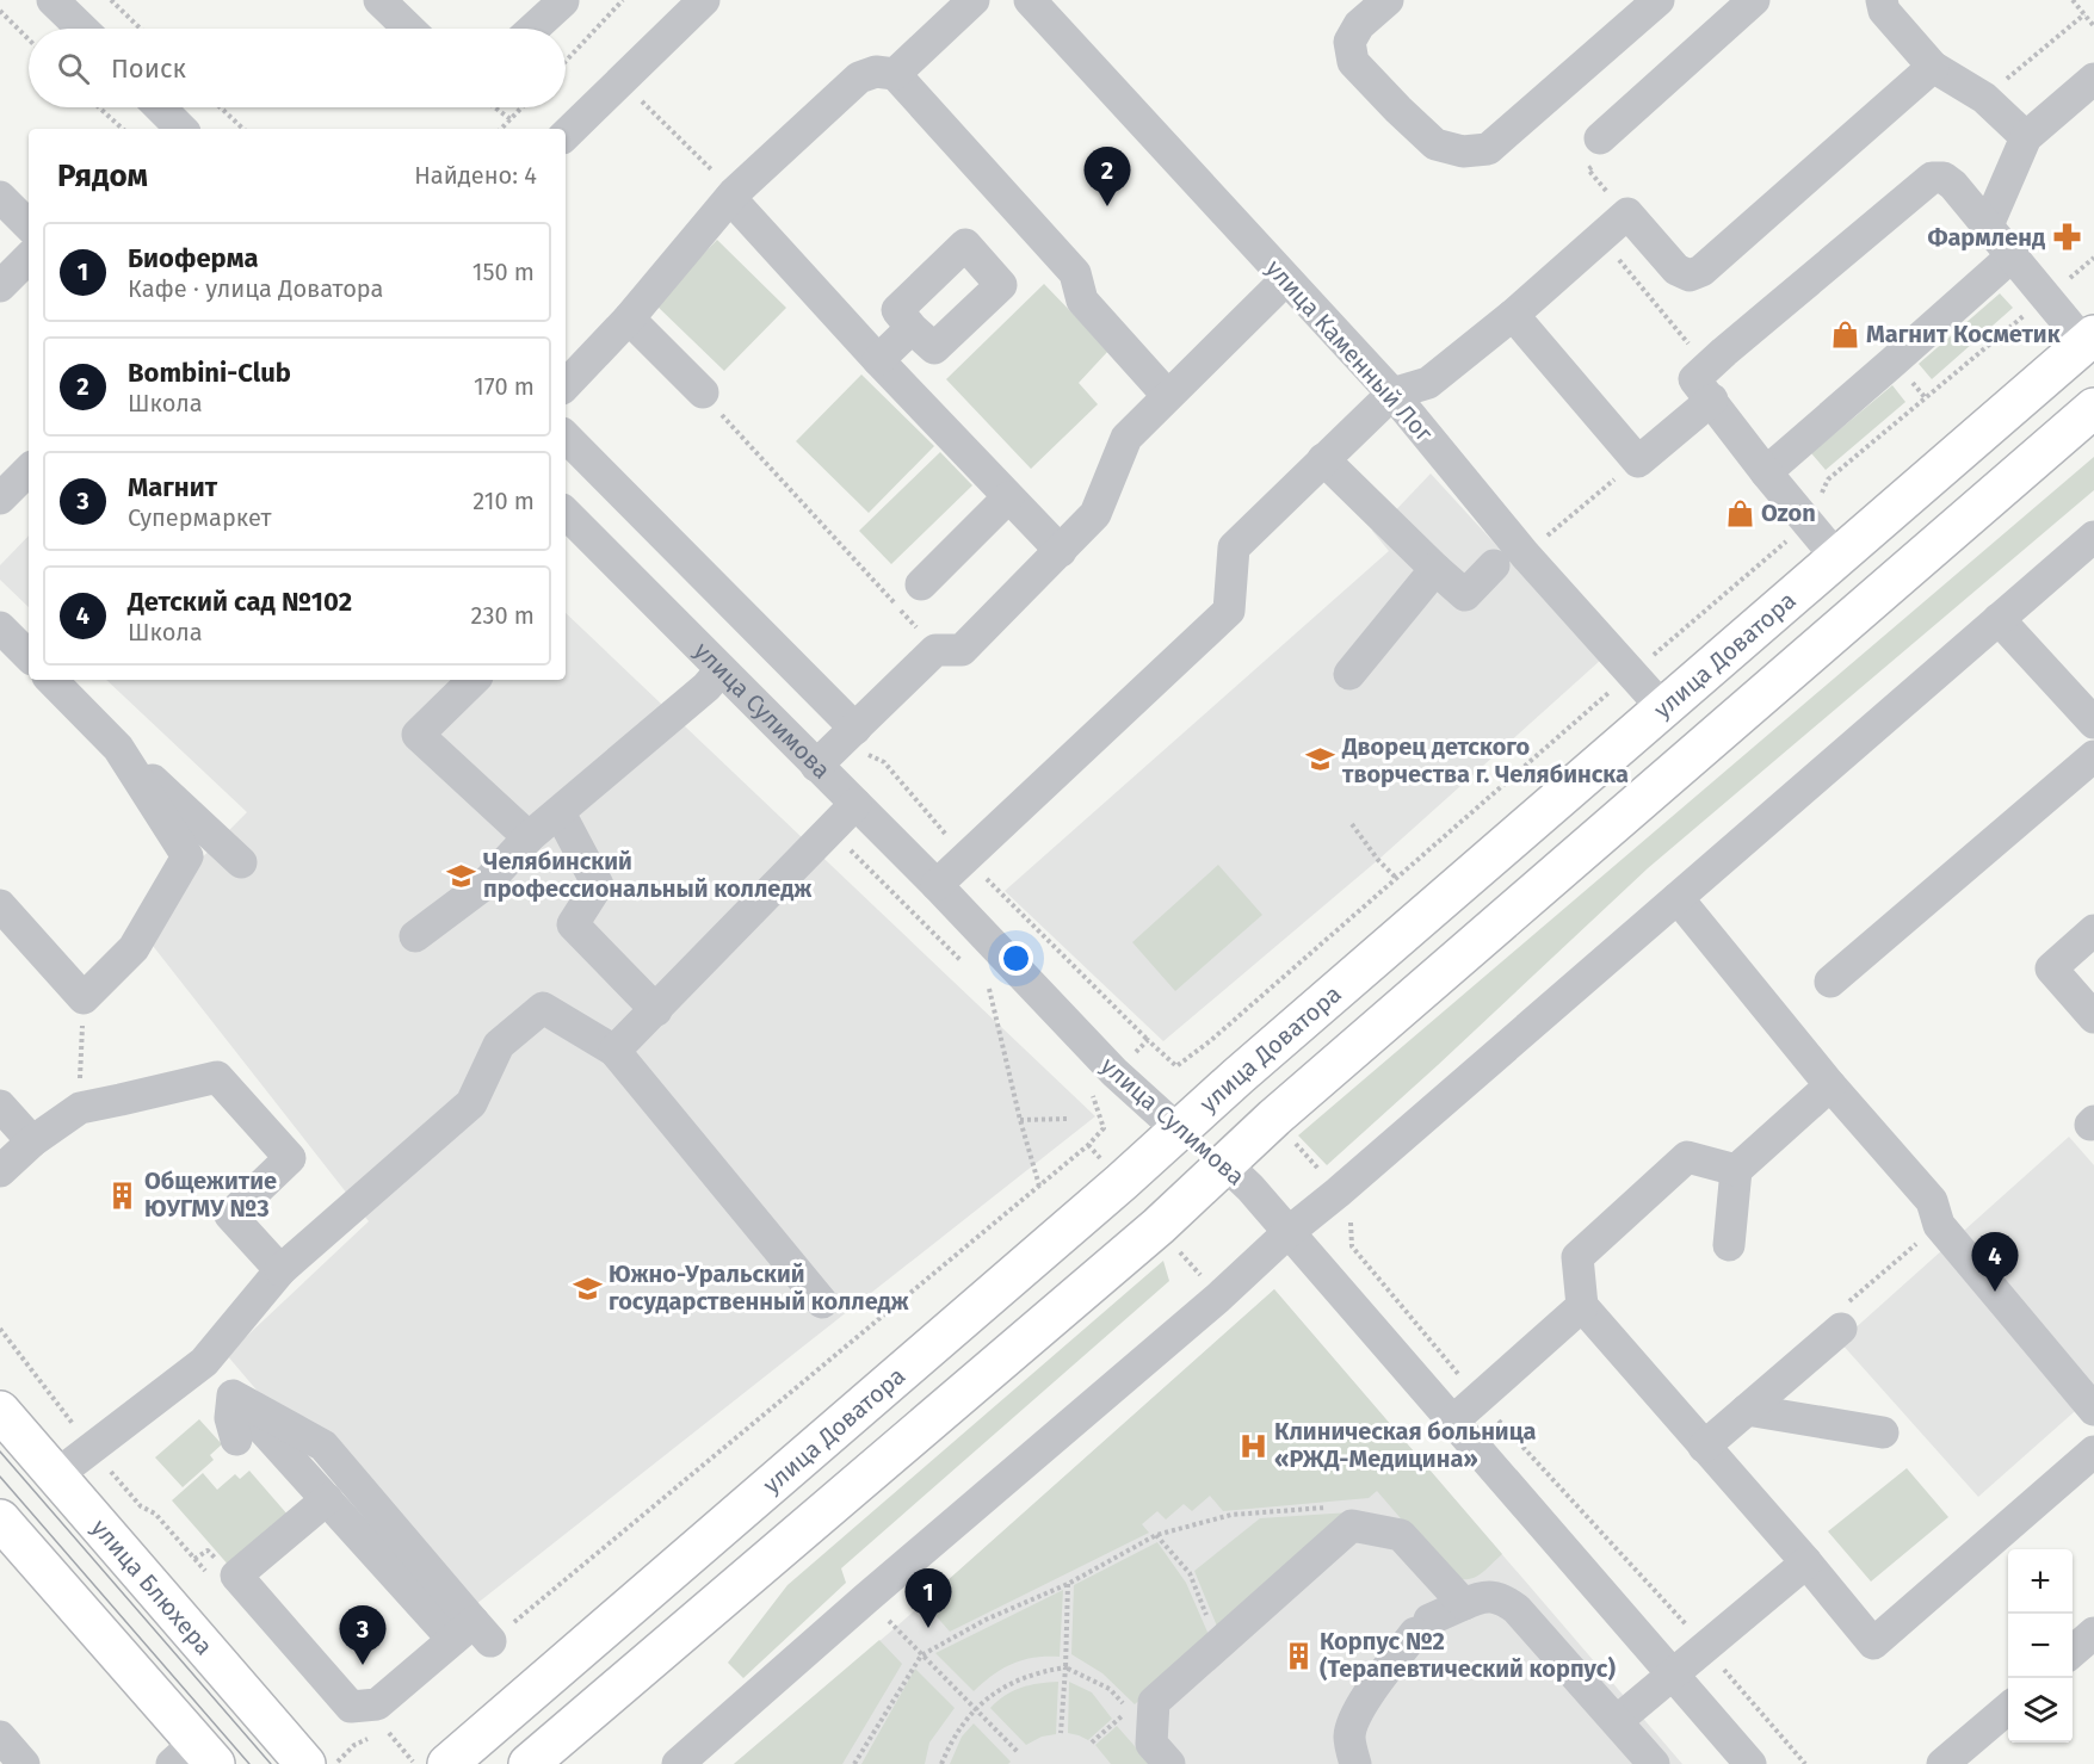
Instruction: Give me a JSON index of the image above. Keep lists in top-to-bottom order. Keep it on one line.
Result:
{"streets":{"main road":["улица Доватора","улица Сулимова","улица Блюхера"],"street":["улица Каменный Лог"]},"crossings":[["улица Каменный Лог","улица Доватора"],["улица Доватора","улица Сулимова"]],"places":{"pharmacy":["Фармленд"],"shop":["Магнит Косметик","Ozon"],"school or university":["Дворец детского творчества г. Челябинска","Челябинский профессиональный колледж","Южно-Уральский государственный колледж"],"building":["Общежитие ЮУГМУ №3","Корпус №2 (Терапевтический корпус)"],"hospital":["Клиническая больница «РЖД-Медицина»"]},"page":{"search":"Поиск","heading":["Рядом","Найдено: 4"],"pins":["2","4","1","3"],"list":[{"mark":"1","name":"Биоферма","note":"Кафе · улица Доватора","value":"150 m"},{"mark":"2","name":"Bombini-Club","note":"Школа","value":"170 m"},{"mark":"3","name":"Магнит","note":"Супермаркет","value":"210 m"},{"mark":"4","name":"Детский сад №102","note":"Школа","value":"230 m"}],"map_buttons":["+","−"]}}
